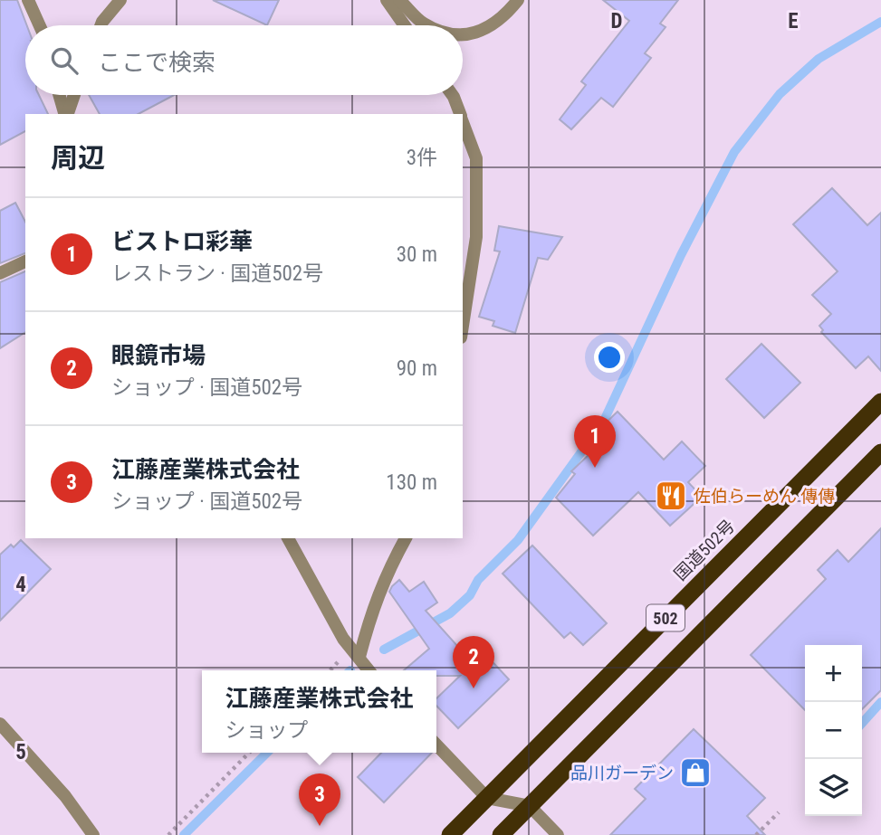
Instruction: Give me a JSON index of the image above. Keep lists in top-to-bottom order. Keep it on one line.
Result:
{"streets":{"highway":["国道502号","502"]},"places":{"restaurant":["佐伯らーめん 傳傳"],"shop":["品川ガーデン"]},"page":{"search":"ここで検索","heading":["周辺","3件"],"list":[{"mark":"1","name":"ビストロ彩華","note":"レストラン · 国道502号","value":"30 m"},{"mark":"2","name":"眼鏡市場","note":"ショップ · 国道502号","value":"90 m"},{"mark":"3","name":"江藤産業株式会社","note":"ショップ · 国道502号","value":"130 m"}],"pins":["1","2","3"],"map_buttons":["+","−"],"popup":["江藤産業株式会社","ショップ"]},"grid":{"columns":["D","E"],"rows":["4","5"]}}
